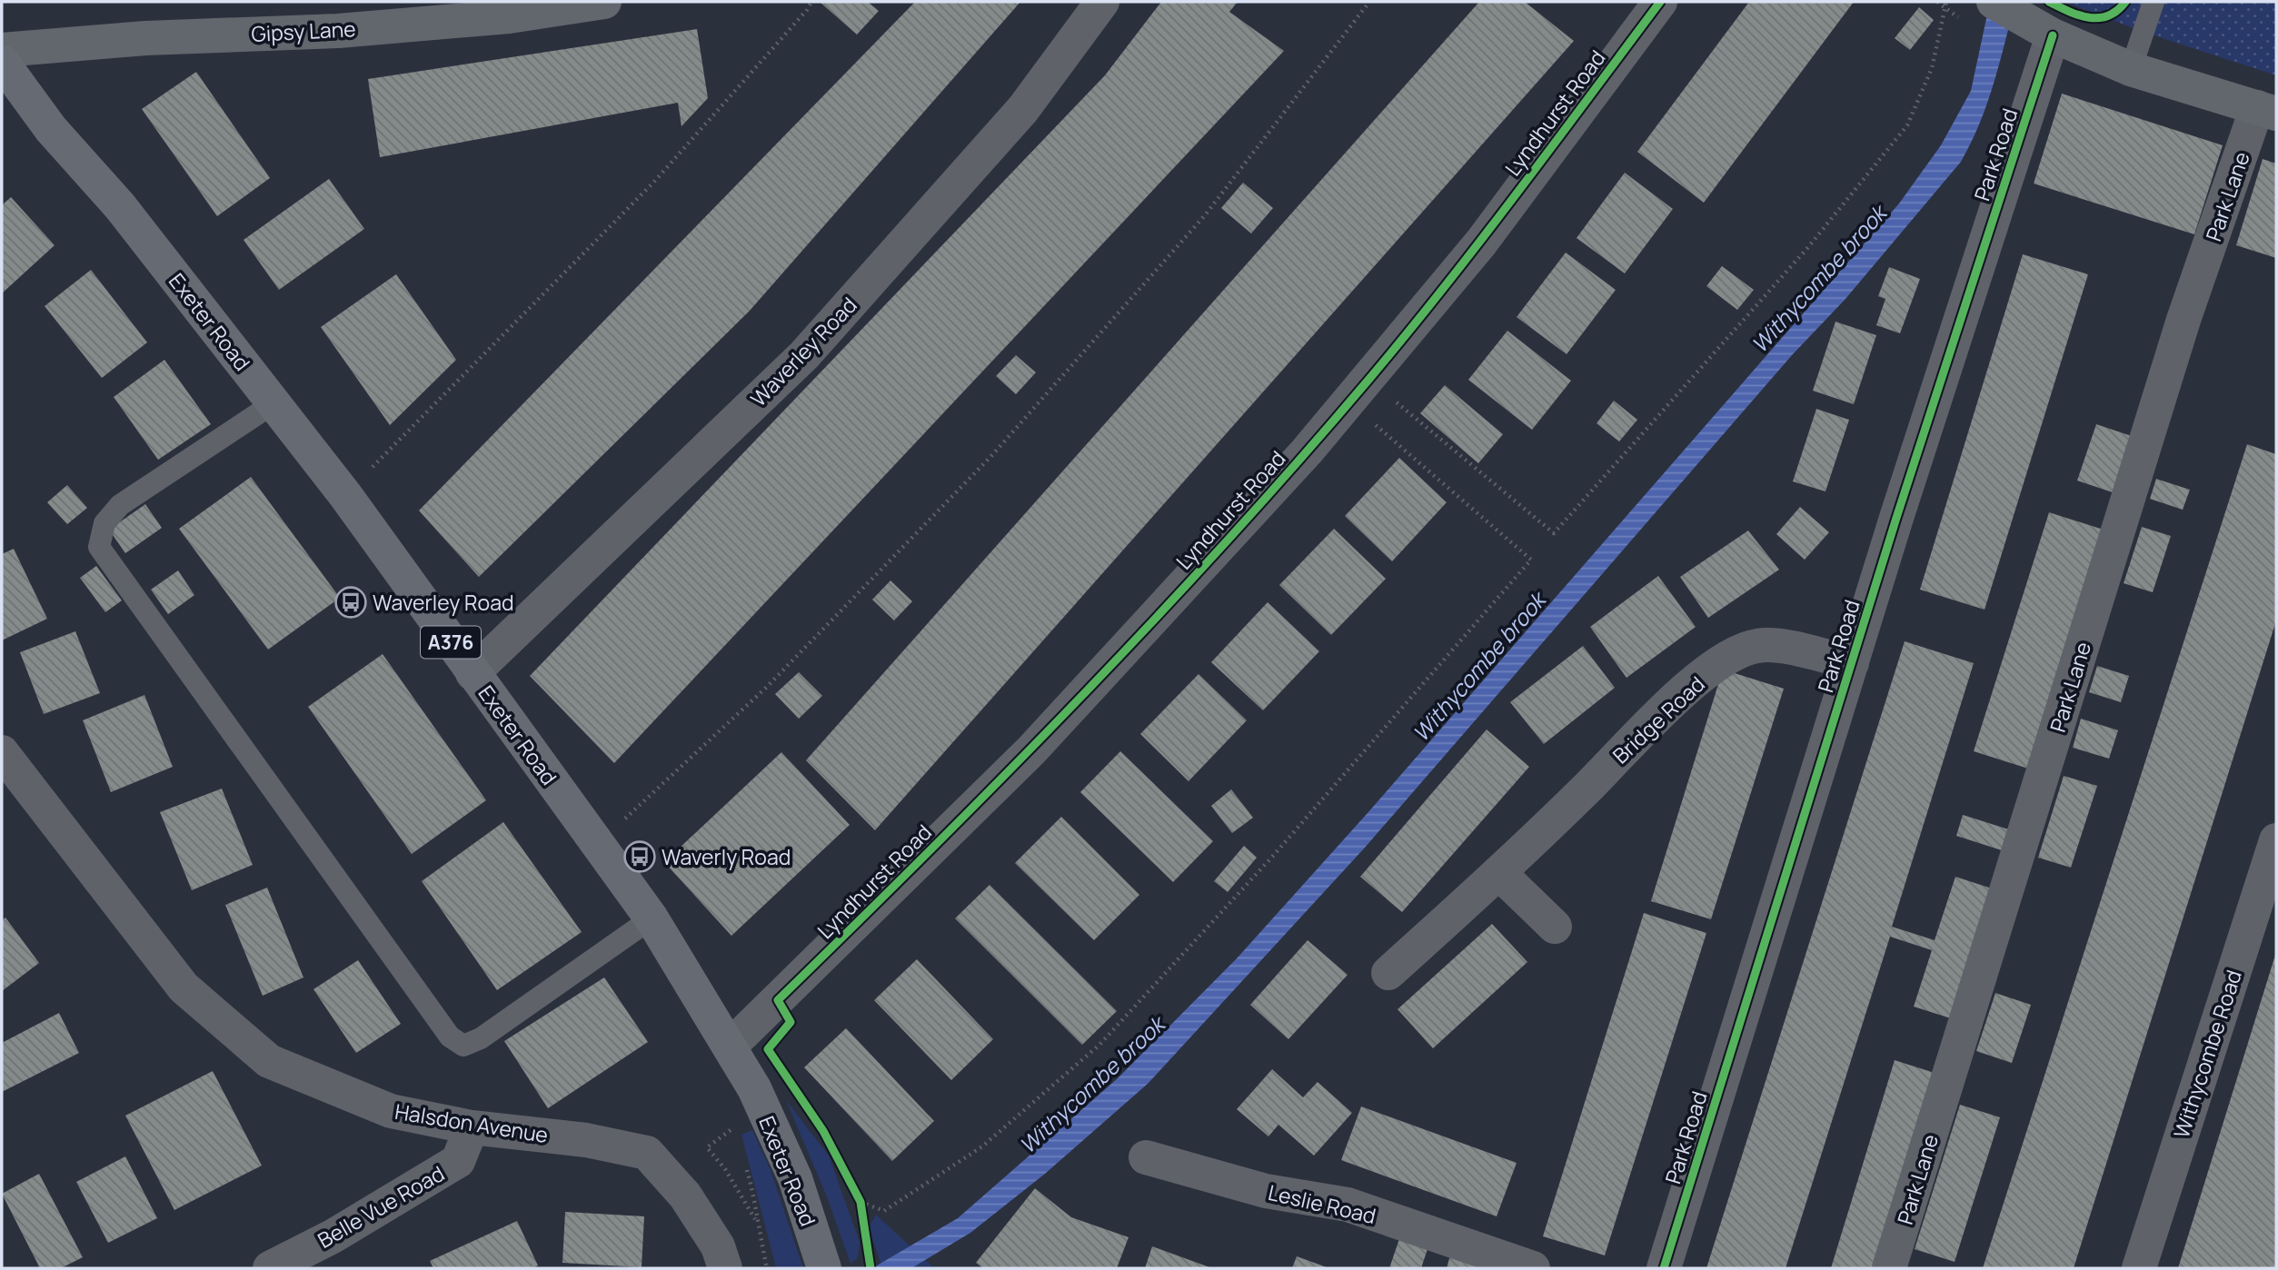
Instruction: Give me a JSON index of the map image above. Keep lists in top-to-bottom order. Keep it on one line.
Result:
{"streets":{"highway":["Exeter Road","A376"],"street":["Gipsy Lane","Lyndhurst Road","Park Road","Park Lane","Waverley Road","Bridge Road","Withycombe Road","Halsdon Avenue","Leslie Road","Belle Vue Road"]},"crossings":[["Lyndhurst Road","Exeter Road"],["Park Road","Bridge Road"],["Exeter Road","Waverley Road"],["Halsdon Avenue","Belle Vue Road"]],"water":["Withycombe brook"],"places":{"bus stop":["Waverley Road","Waverly Road"]}}
